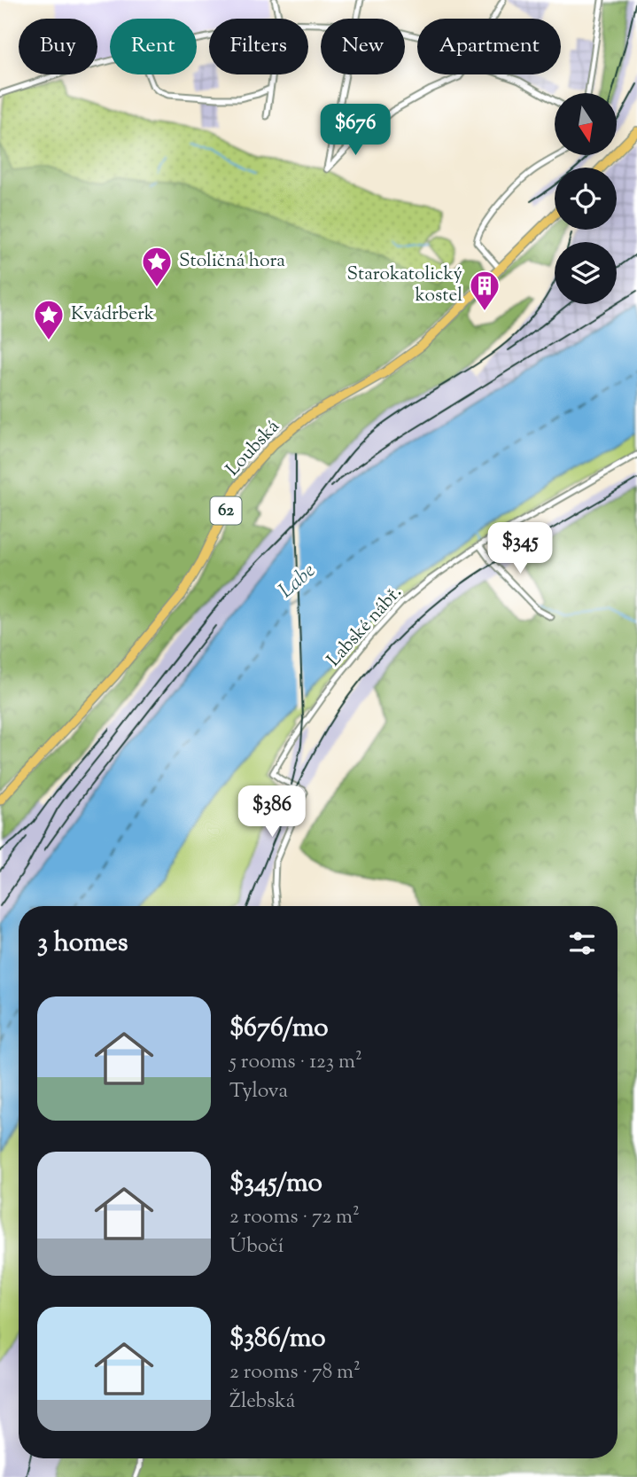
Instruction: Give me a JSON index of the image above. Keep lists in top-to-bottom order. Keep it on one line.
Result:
{"streets":{"main road":["Loubská","62"],"street":["Labské nábř."]},"water":["Labe"],"places":{"place":["Stoličná hora","Kvádrberk"],"building":["Starokatolický kostel"]},"north":"bottom","page":{"chip":["Buy","Rent","Filters","New","Apartment"],"price":["$676","$345","$386"],"heading":"3 homes","list":[{"name":"$676/mo","note":"5 rooms · 123 m² · Tylova"},{"name":"$345/mo","note":"2 rooms · 72 m² · Úbočí"},{"name":"$386/mo","note":"2 rooms · 78 m² · Žlebská"}]}}
